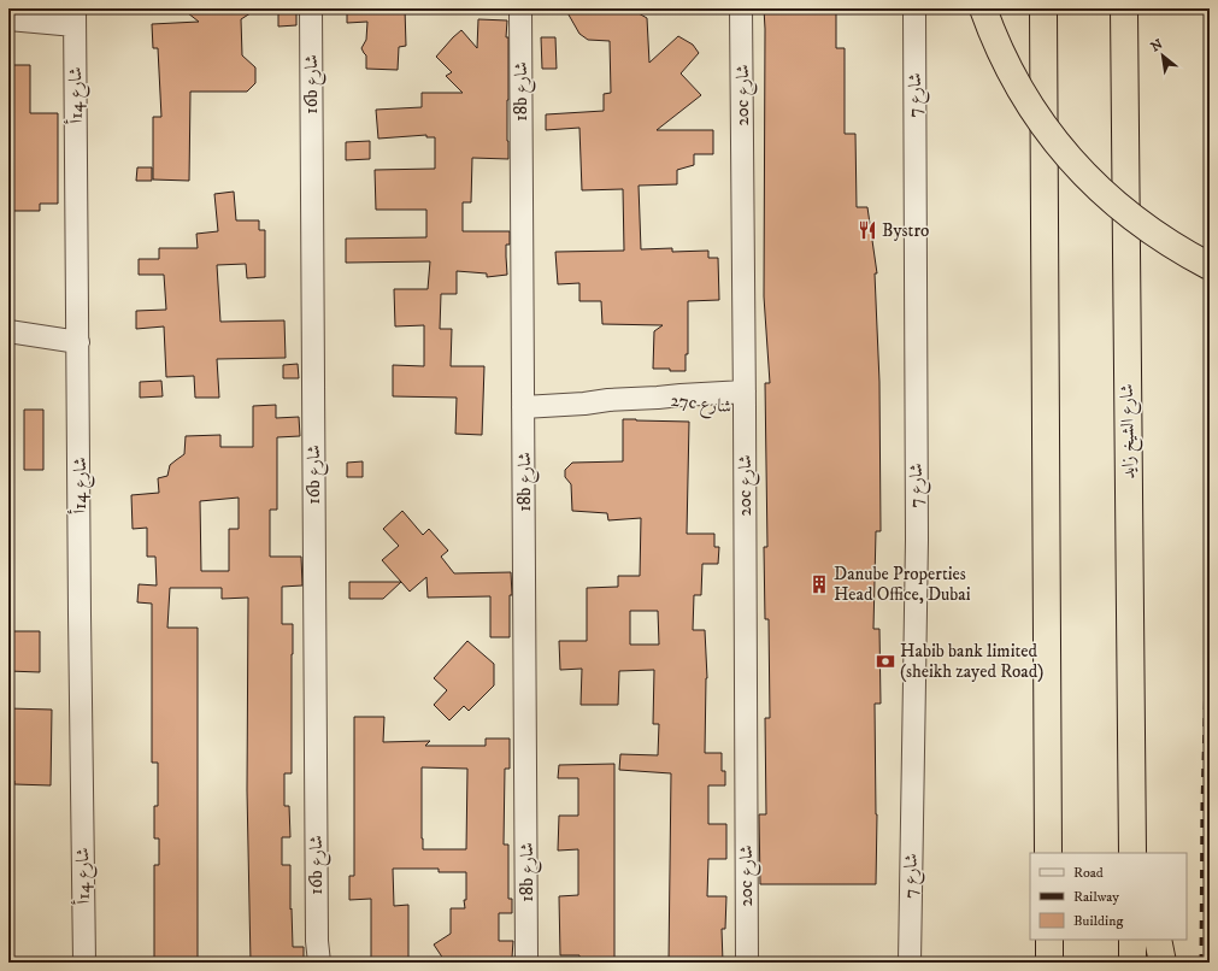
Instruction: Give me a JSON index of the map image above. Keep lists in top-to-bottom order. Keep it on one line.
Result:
{"streets":{"highway":["شارع الشيخ زايد"],"street":["16b شارع","18b شارع","شارع 14أ","20c شارع","شارع 7","27c شارع"]},"crossings":[["18b شارع","27c شارع"],["20c شارع","27c شارع"]],"places":{"restaurant":["Bystro"],"building":["Danube Properties Head Office, Dubai"],"bank":["Habib bank limited (sheikh zayed Road)"]},"legend":["Road","Railway","Building"],"north":"top left"}
